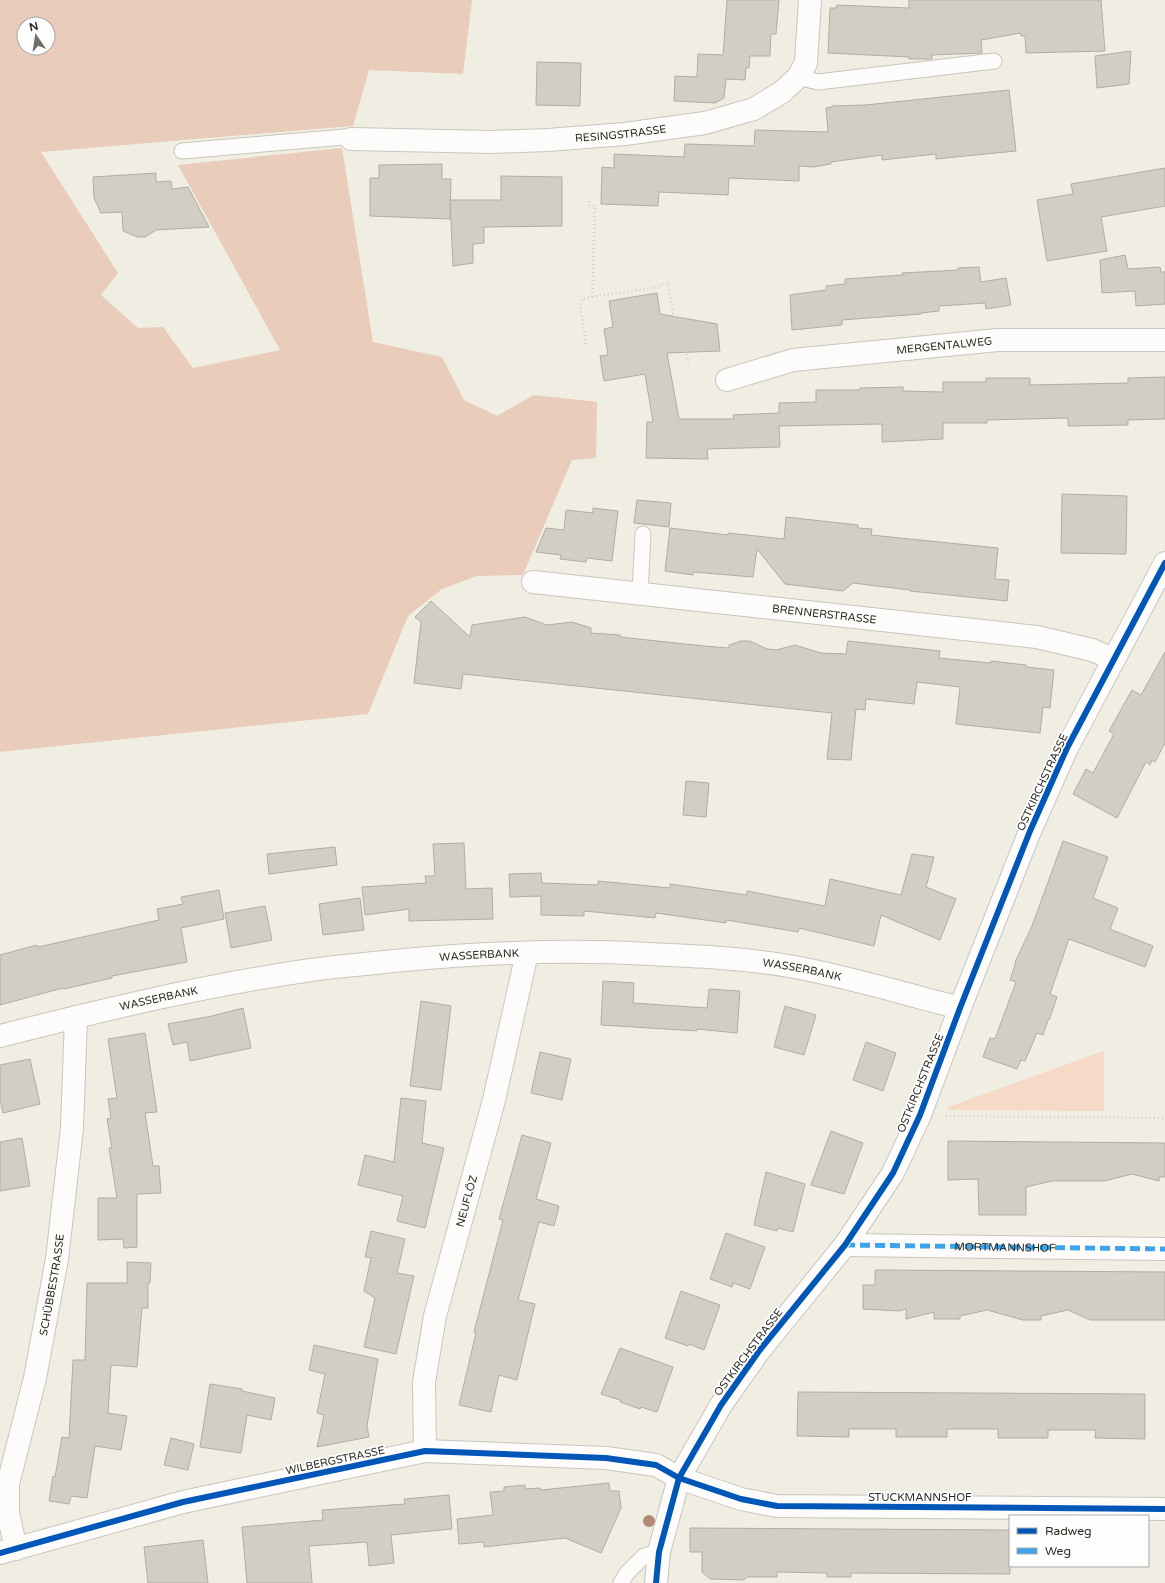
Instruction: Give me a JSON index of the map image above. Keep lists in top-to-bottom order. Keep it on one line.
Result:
{"streets":{"street":["RESINGSTRASSE","MERGENTALWEG","BRENNERSTRASSE","OSTKIRCHSTRASSE","WASSERBANK","NEUFLÖZ","MORTMANNSHOF","SCHÜBBESTRASSE","WILBERGSTRASSE","STUCKMANNSHOF"]},"crossings":[["BRENNERSTRASSE","OSTKIRCHSTRASSE"],["OSTKIRCHSTRASSE","WASSERBANK"],["OSTKIRCHSTRASSE","MORTMANNSHOF"],["OSTKIRCHSTRASSE","WILBERGSTRASSE"],["OSTKIRCHSTRASSE","STUCKMANNSHOF"],["WASSERBANK","NEUFLÖZ"],["WASSERBANK","SCHÜBBESTRASSE"],["NEUFLÖZ","WILBERGSTRASSE"],["SCHÜBBESTRASSE","WILBERGSTRASSE"],["WILBERGSTRASSE","STUCKMANNSHOF"]],"legend":["Radweg","Weg"],"north":"top"}
